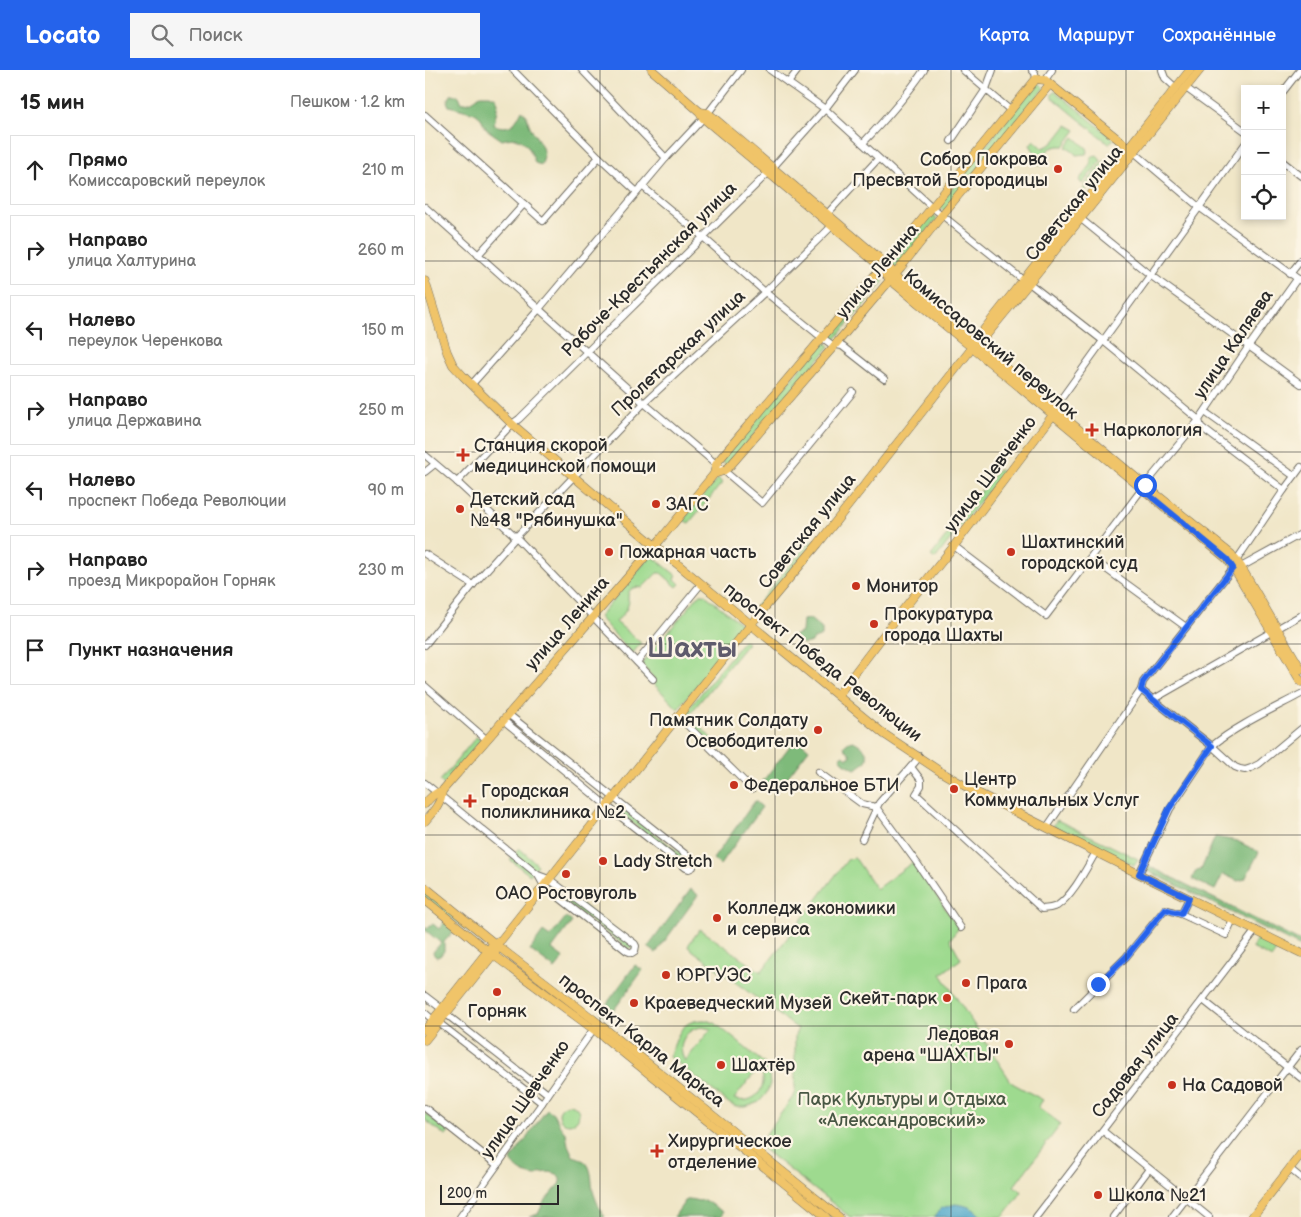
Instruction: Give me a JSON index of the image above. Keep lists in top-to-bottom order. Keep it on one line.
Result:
{"streets":{"main road":["Советская улица","улица Ленина","Комиссаровский переулок","улица Шевченко","проспект Победа Революции","проспект Карла Маркса"],"street":["Рабоче-Крестьянская улица","улица Каляева","Пролетарская улица","Садовая улица"]},"crossings":[["Советская улица","Комиссаровский переулок"],["Советская улица","проспект Победа Революции"],["Советская улица","проспект Карла Маркса"],["Рабоче-Крестьянская улица","Комиссаровский переулок"],["Рабоче-Крестьянская улица","проспект Победа Революции"],["улица Ленина","Комиссаровский переулок"],["улица Ленина","проспект Победа Революции"],["Комиссаровский переулок","улица Каляева"],["Комиссаровский переулок","Пролетарская улица"],["Комиссаровский переулок","улица Шевченко"],["улица Каляева","улица Шевченко"],["Пролетарская улица","проспект Победа Революции"],["улица Шевченко","проспект Победа Революции"],["улица Шевченко","проспект Карла Маркса"],["проспект Победа Революции","Садовая улица"]],"districts":["Шахты"],"parks":["Парк Культуры и Отдыха «Александровский»"],"places":{"other":["Собор Покрова Пресвятой Богородицы","ЗАГС","Детский сад №48 \"Рябинушка\"","Пожарная часть","Шахтинский городской суд","Монитор","Прокуратура города Шахты","Памятник Солдату Освободителю","Федеральное БТИ","Центр Коммунальных Услуг","Lady Stretch","ОАО Ростовуголь","Колледж экономики и сервиса","ЮРГУЭС","Прага","Горняк","Скейт-парк","Краеведческий Музей","Ледовая арена \"ШАХТЫ\"","Шахтёр","На Садовой","Школа №21"],"health":["Наркология","Станция скорой медицинской помощи","Городская поликлиника №2","Хирургическое отделение"]},"scale_bar":"200 m","page":{"header":"Locato","search":"Поиск","nav":["Карта","Маршрут","Сохранённые"],"heading":["15 мин","Пешком · 1.2 km"],"map_buttons":["+","−"],"list":[["Прямо","Комиссаровский переулок","210 m"],["Направо","улица Халтурина","260 m"],["Налево","переулок Черенкова","150 m"],["Направо","улица Державина","250 m"],["Налево","проспект Победа Революции","90 m"],["Направо","проезд Микрорайон Горняк","230 m"],"Пункт назначения"],"scale":"200 m"}}
